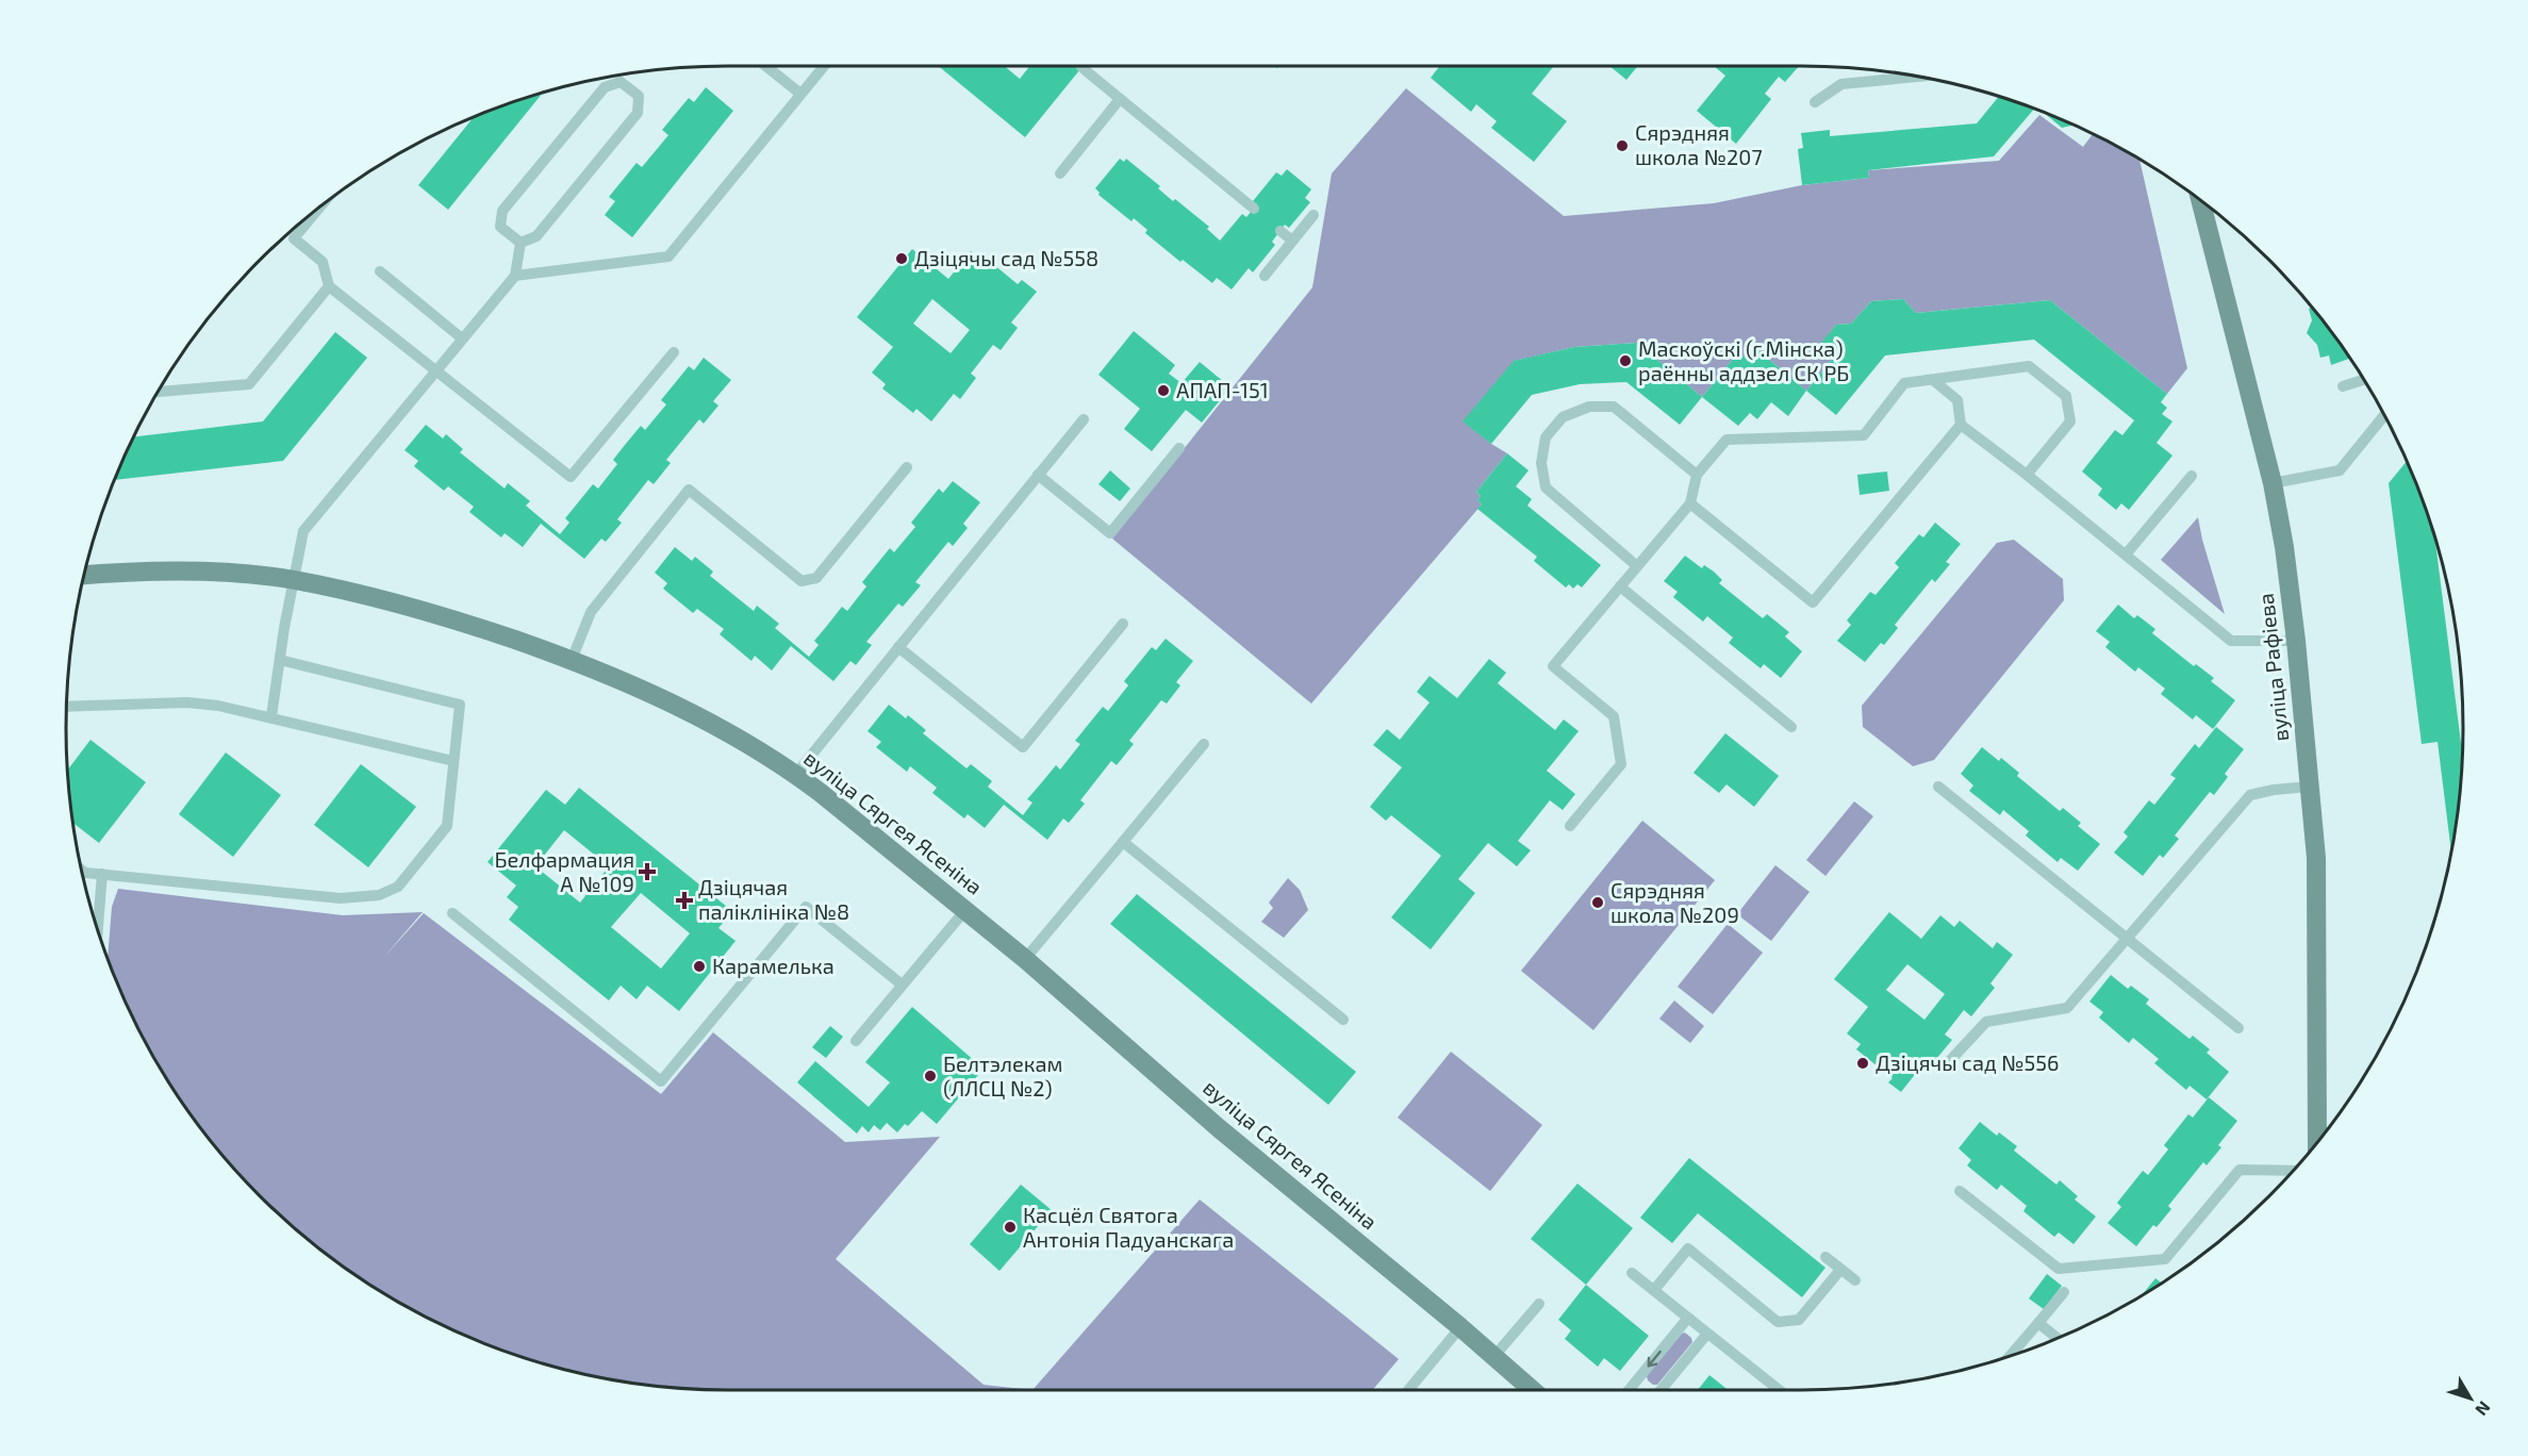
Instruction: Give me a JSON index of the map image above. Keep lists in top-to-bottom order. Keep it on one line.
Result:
{"streets":{"main road":["вуліца Рафіева","вуліца Сяргея Ясеніна"]},"places":{"other":["Сярэдняя школа №207","Дзіцячы сад №558","Маскоўскі (г.Мінска) раённы аддзел СК РБ","АПАП-151","Сярэдняя школа №209","Карамелька","Дзіцячы сад №556","Белтэлекам (ЛЛСЦ №2)","Касцёл Святога Антонія Падуанскага"],"health":["Белфармация А №109","Дзіцячая паліклініка №8"]},"north":"bottom right"}
